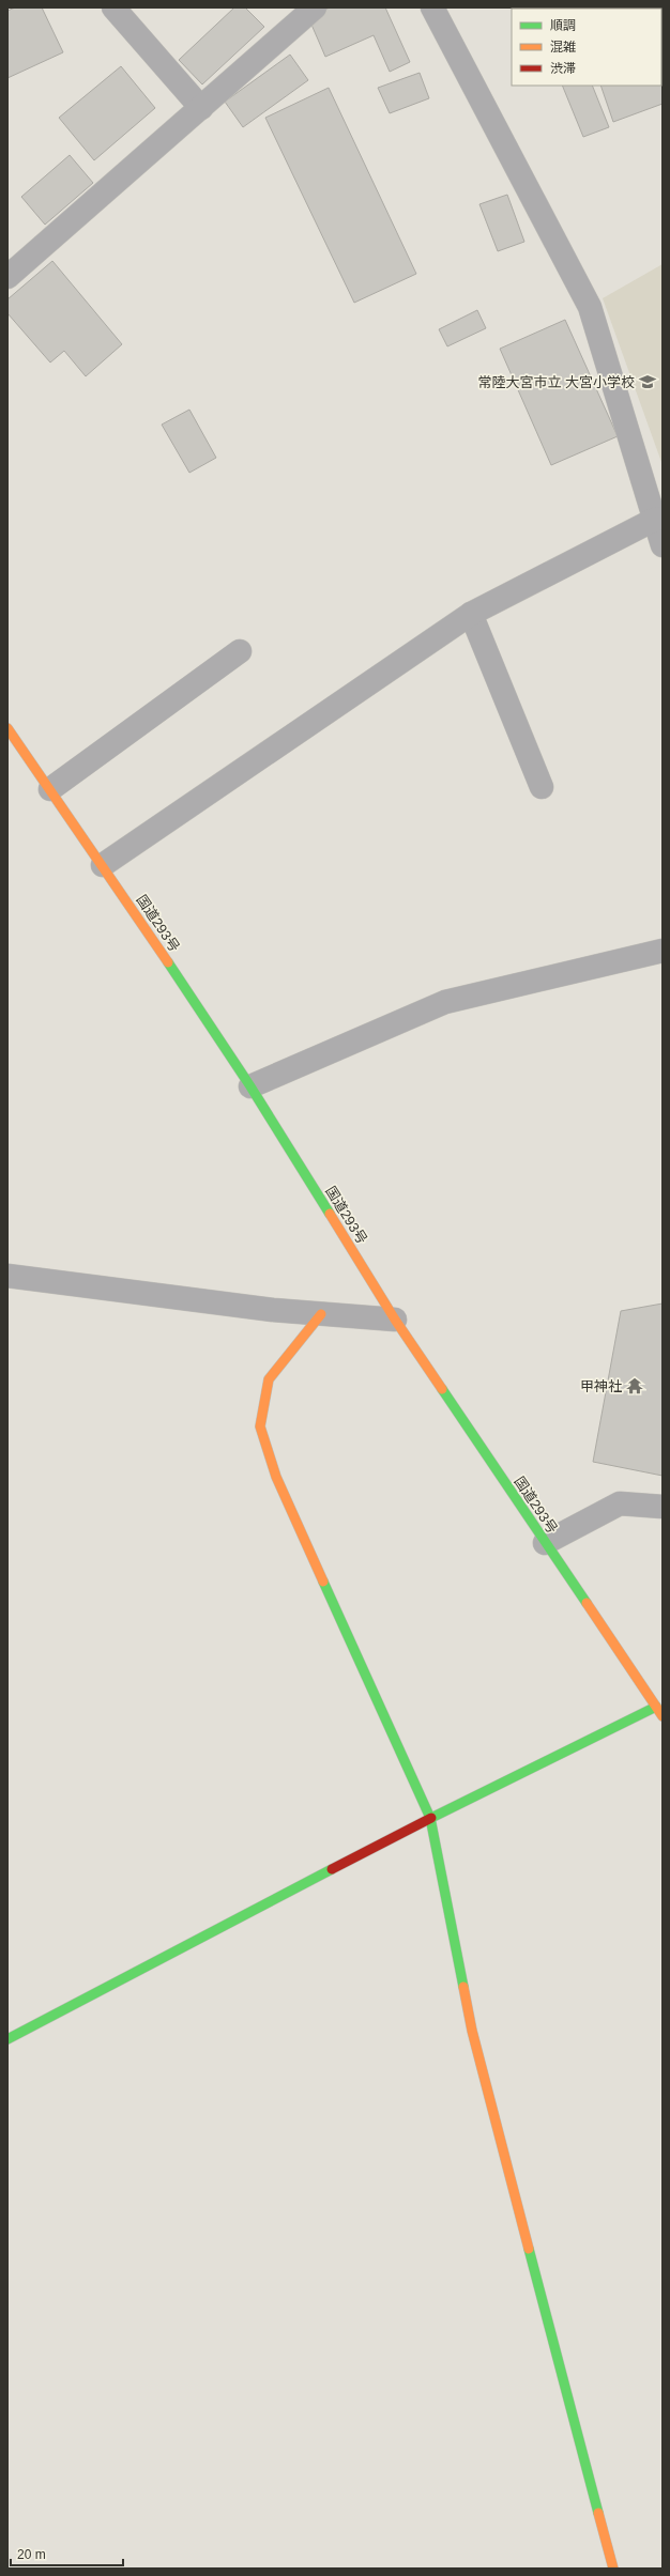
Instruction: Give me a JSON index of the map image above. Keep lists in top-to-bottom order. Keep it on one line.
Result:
{"streets":{"main road":["国道293号"]},"places":{"school or university":["常陸大宮市立 大宮小学校"],"temple":["甲神社"]},"legend":["順調","混雑","渋滞"],"scale_bar":"20 m"}
